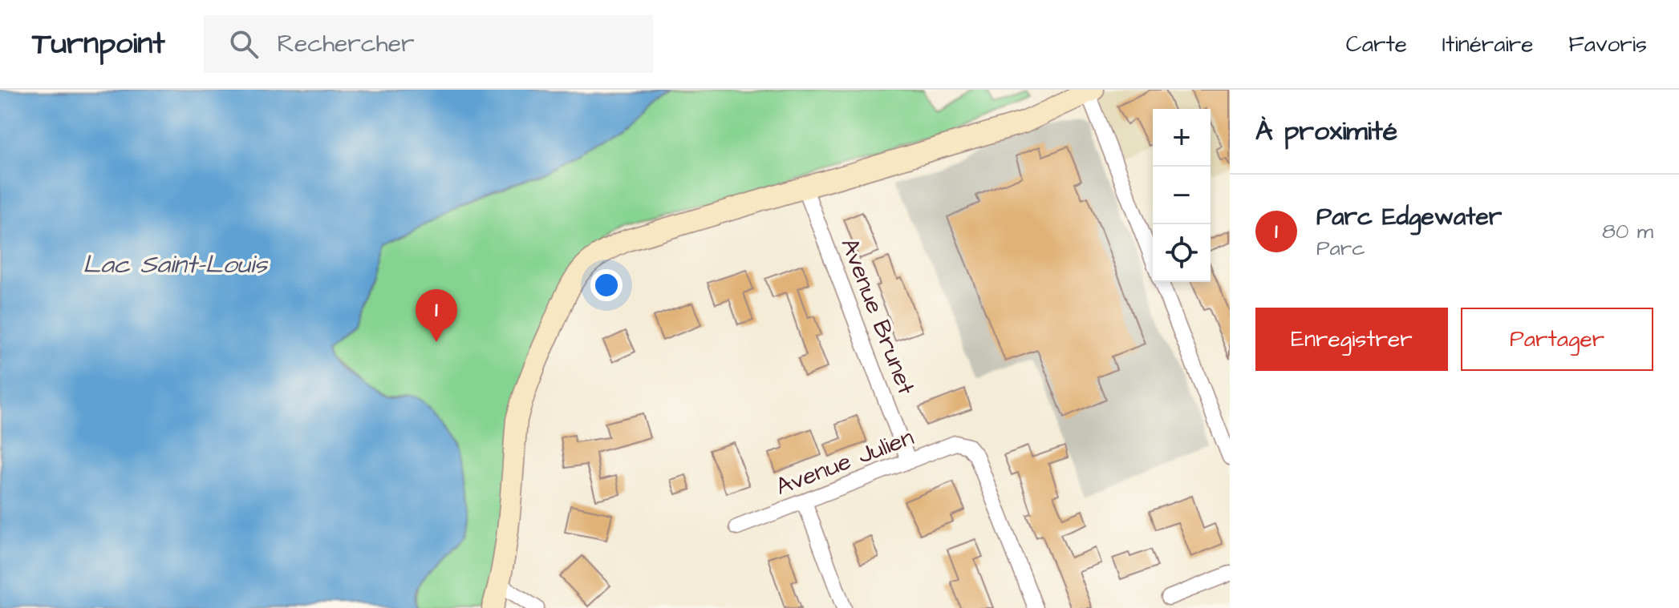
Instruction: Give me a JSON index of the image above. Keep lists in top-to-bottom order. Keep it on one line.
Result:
{"streets":{"street":["Avenue Brunet","Avenue Julien"]},"crossings":[["Avenue Brunet","Avenue Julien"]],"water":["Lac Saint-Louis"],"page":{"header":"Turnpoint","search":"Rechercher","nav":["Carte","Itinéraire","Favoris"],"heading":"À proximité","map_buttons":["+","−"],"list":[{"mark":"1","name":"Parc Edgewater","note":"Parc","value":"80 m"}],"buttons":["Enregistrer","Partager"],"pins":"1"}}
